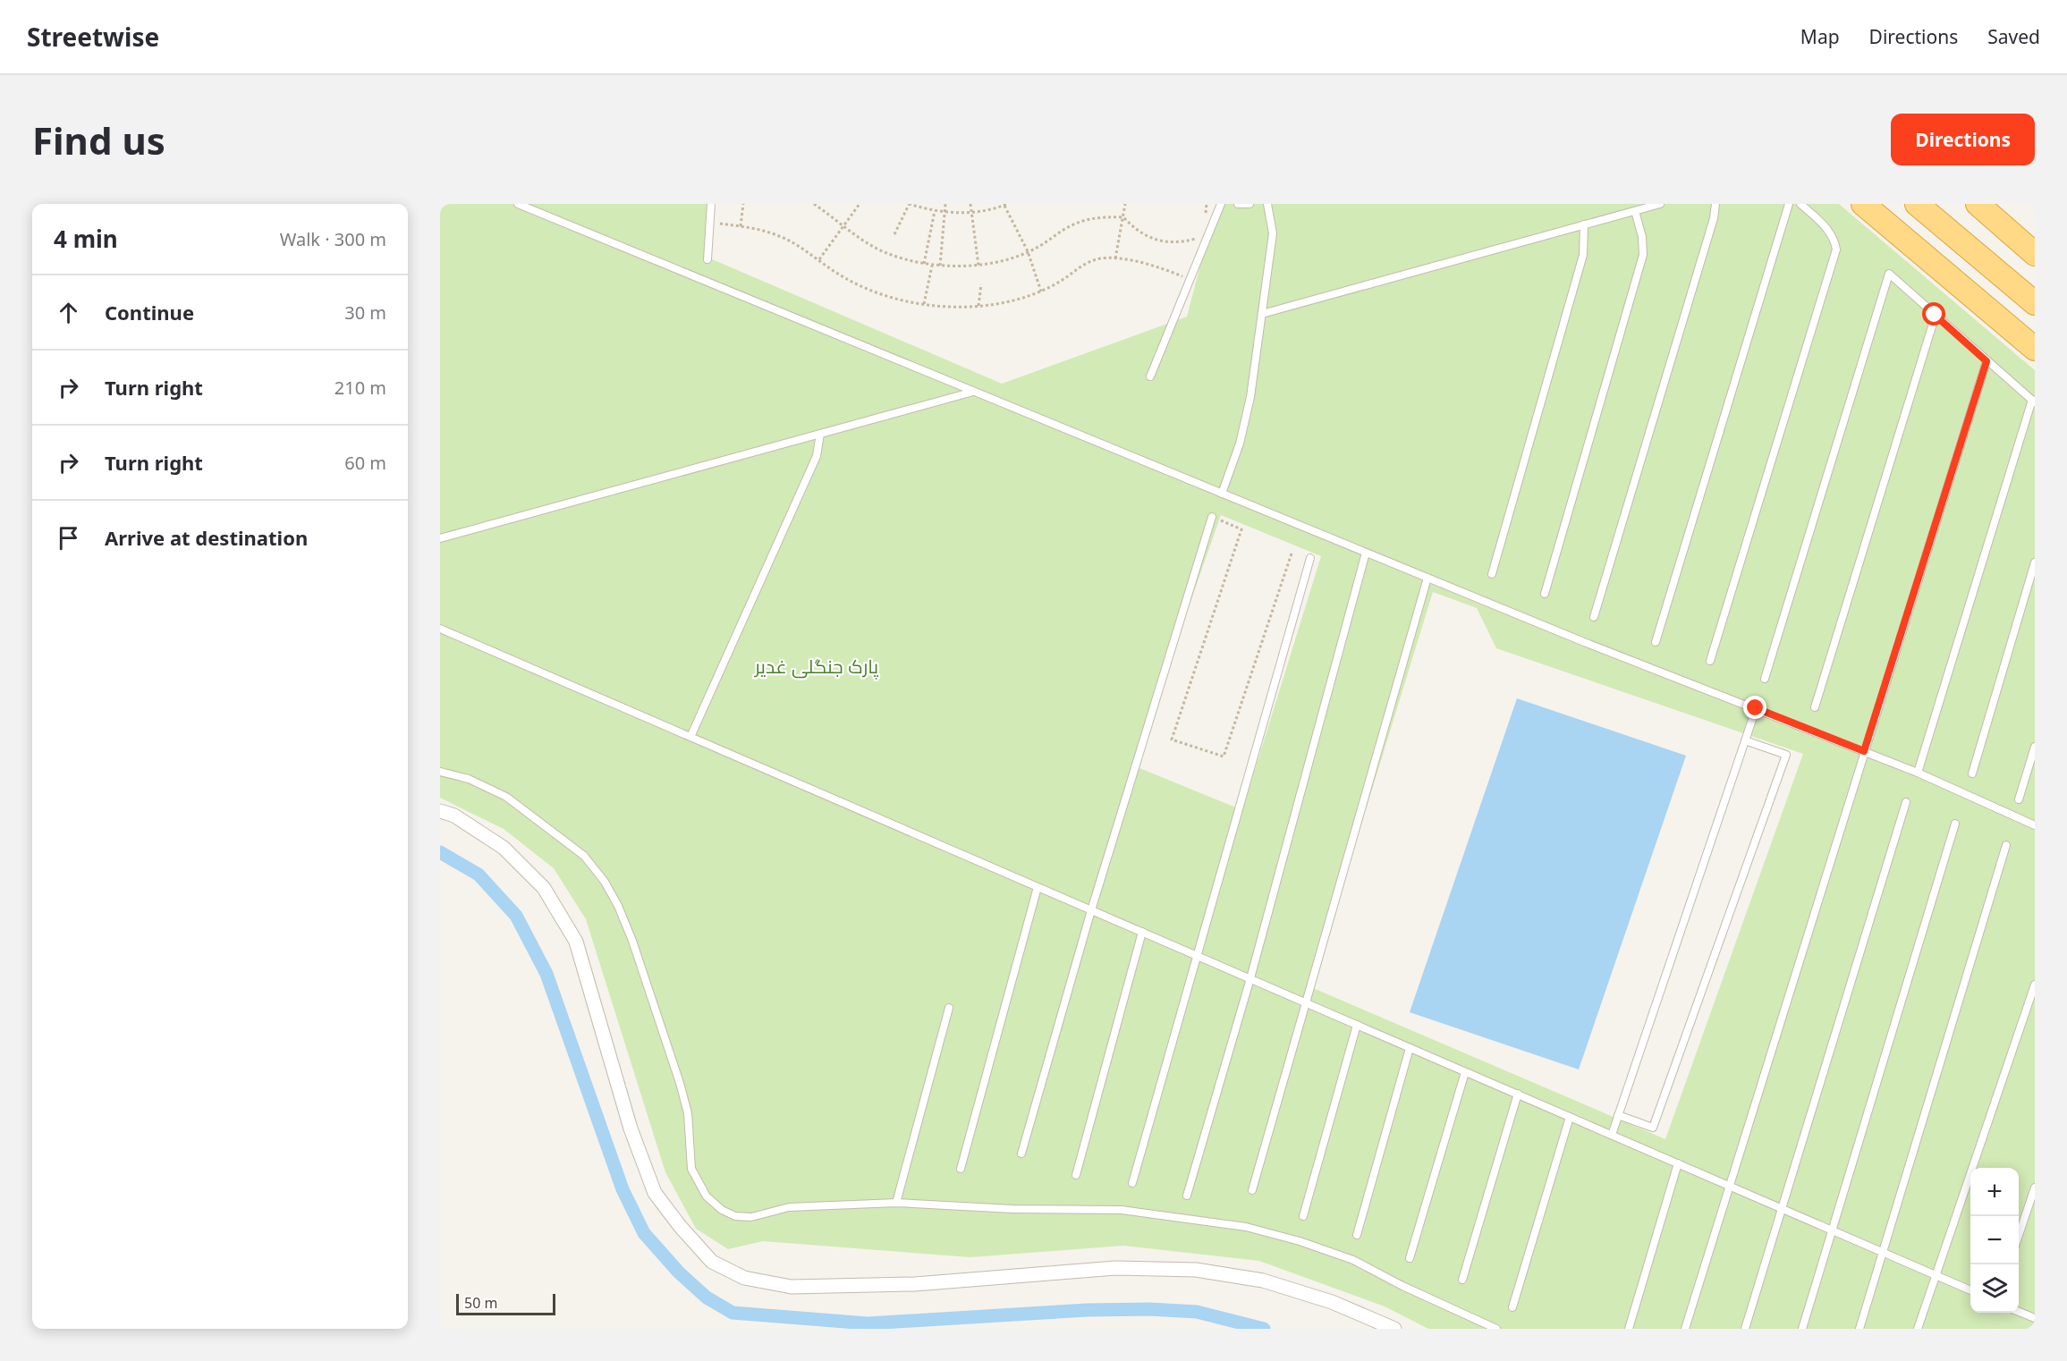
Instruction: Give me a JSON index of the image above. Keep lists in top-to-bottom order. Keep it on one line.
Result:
{"parks":["پارک جنگلی غدیر"],"scale_bar":"50 m","page":{"header":"Streetwise","nav":["Map","Directions","Saved"],"buttons":"Directions","title":"Find us","heading":["4 min","Walk · 300 m"],"list":[["Continue","30 m"],["Turn right","210 m"],["Turn right","60 m"],"Arrive at destination"],"map_buttons":["+","−"],"scale":"50 m"}}
